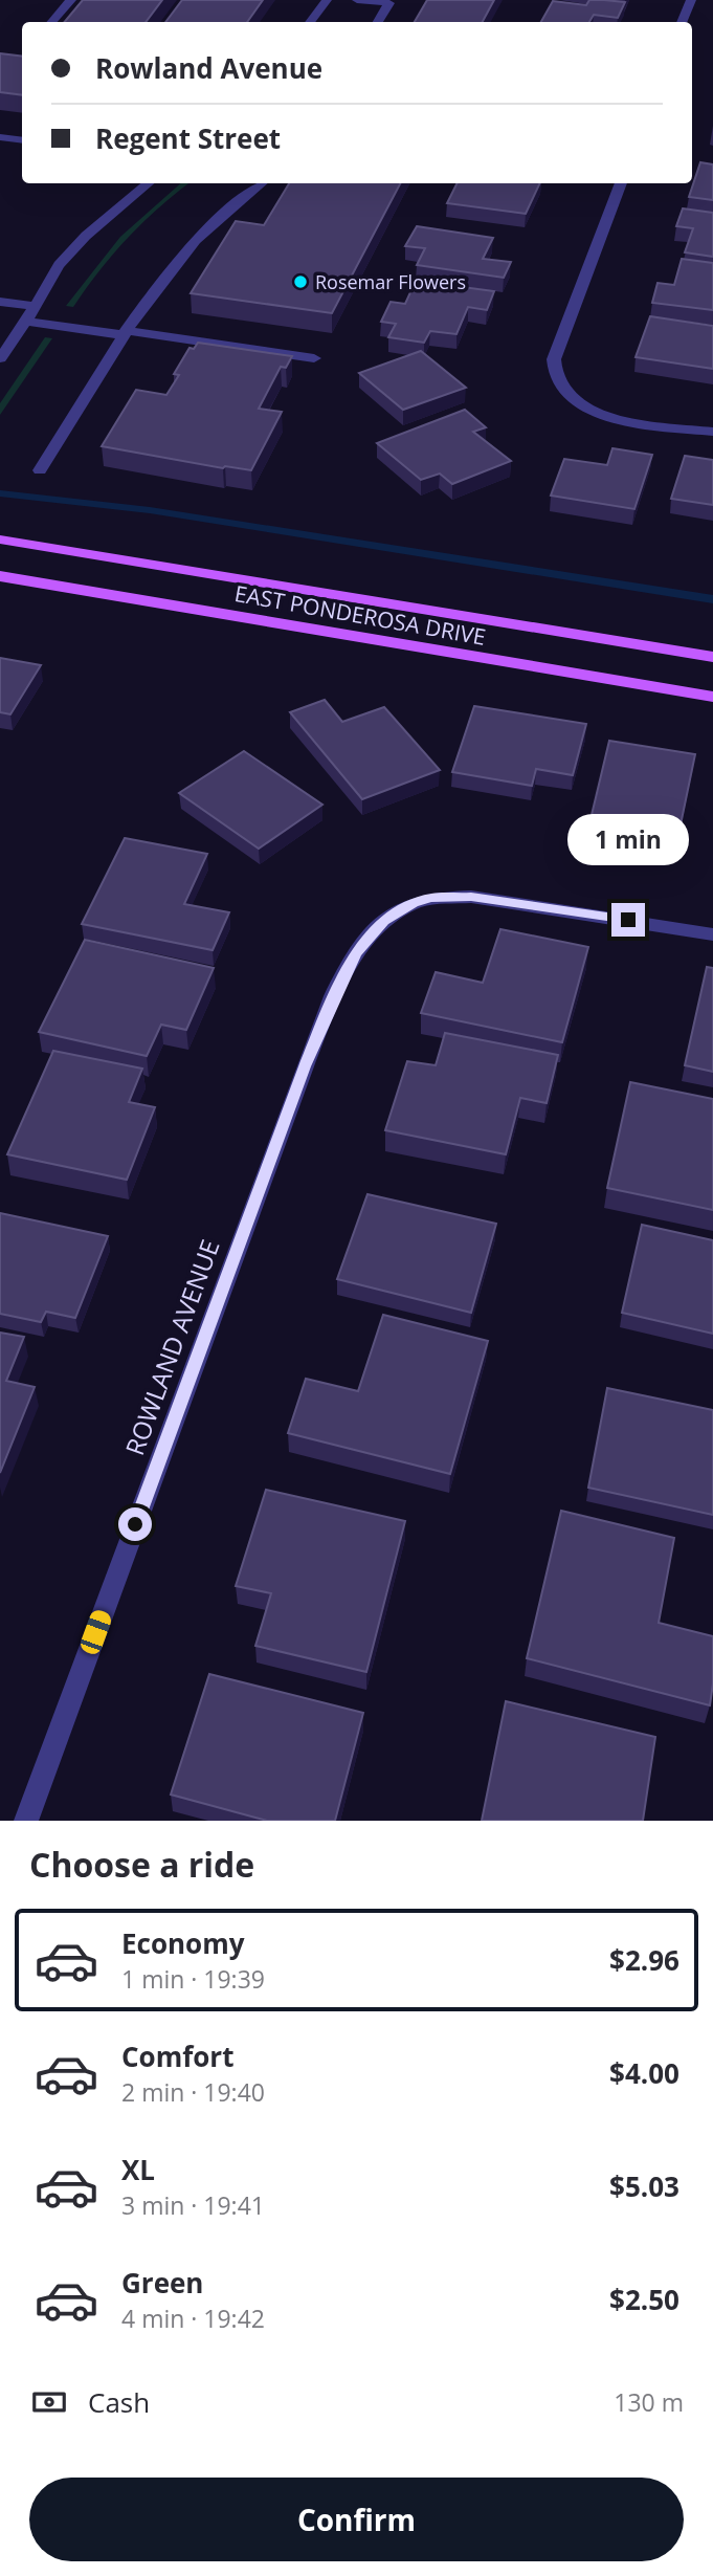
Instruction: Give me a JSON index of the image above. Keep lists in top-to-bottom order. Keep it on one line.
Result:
{"streets":{"main road":["EAST PONDEROSA DRIVE"],"street":["ROWLAND AVENUE"]},"places":["Rosemar Flowers"],"page":{"banner":["Rowland Avenue","Regent Street"],"bubble":"1 min","heading":"Choose a ride","list":[{"name":"Economy","note":"1 min · 19:39","value":"$2.96"},{"name":"Comfort","note":"2 min · 19:40","value":"$4.00"},{"name":"XL","note":"3 min · 19:41","value":"$5.03"},{"name":"Green","note":"4 min · 19:42","value":"$2.50"}],"pay":["Cash","130 m"],"buttons":"Confirm"}}
